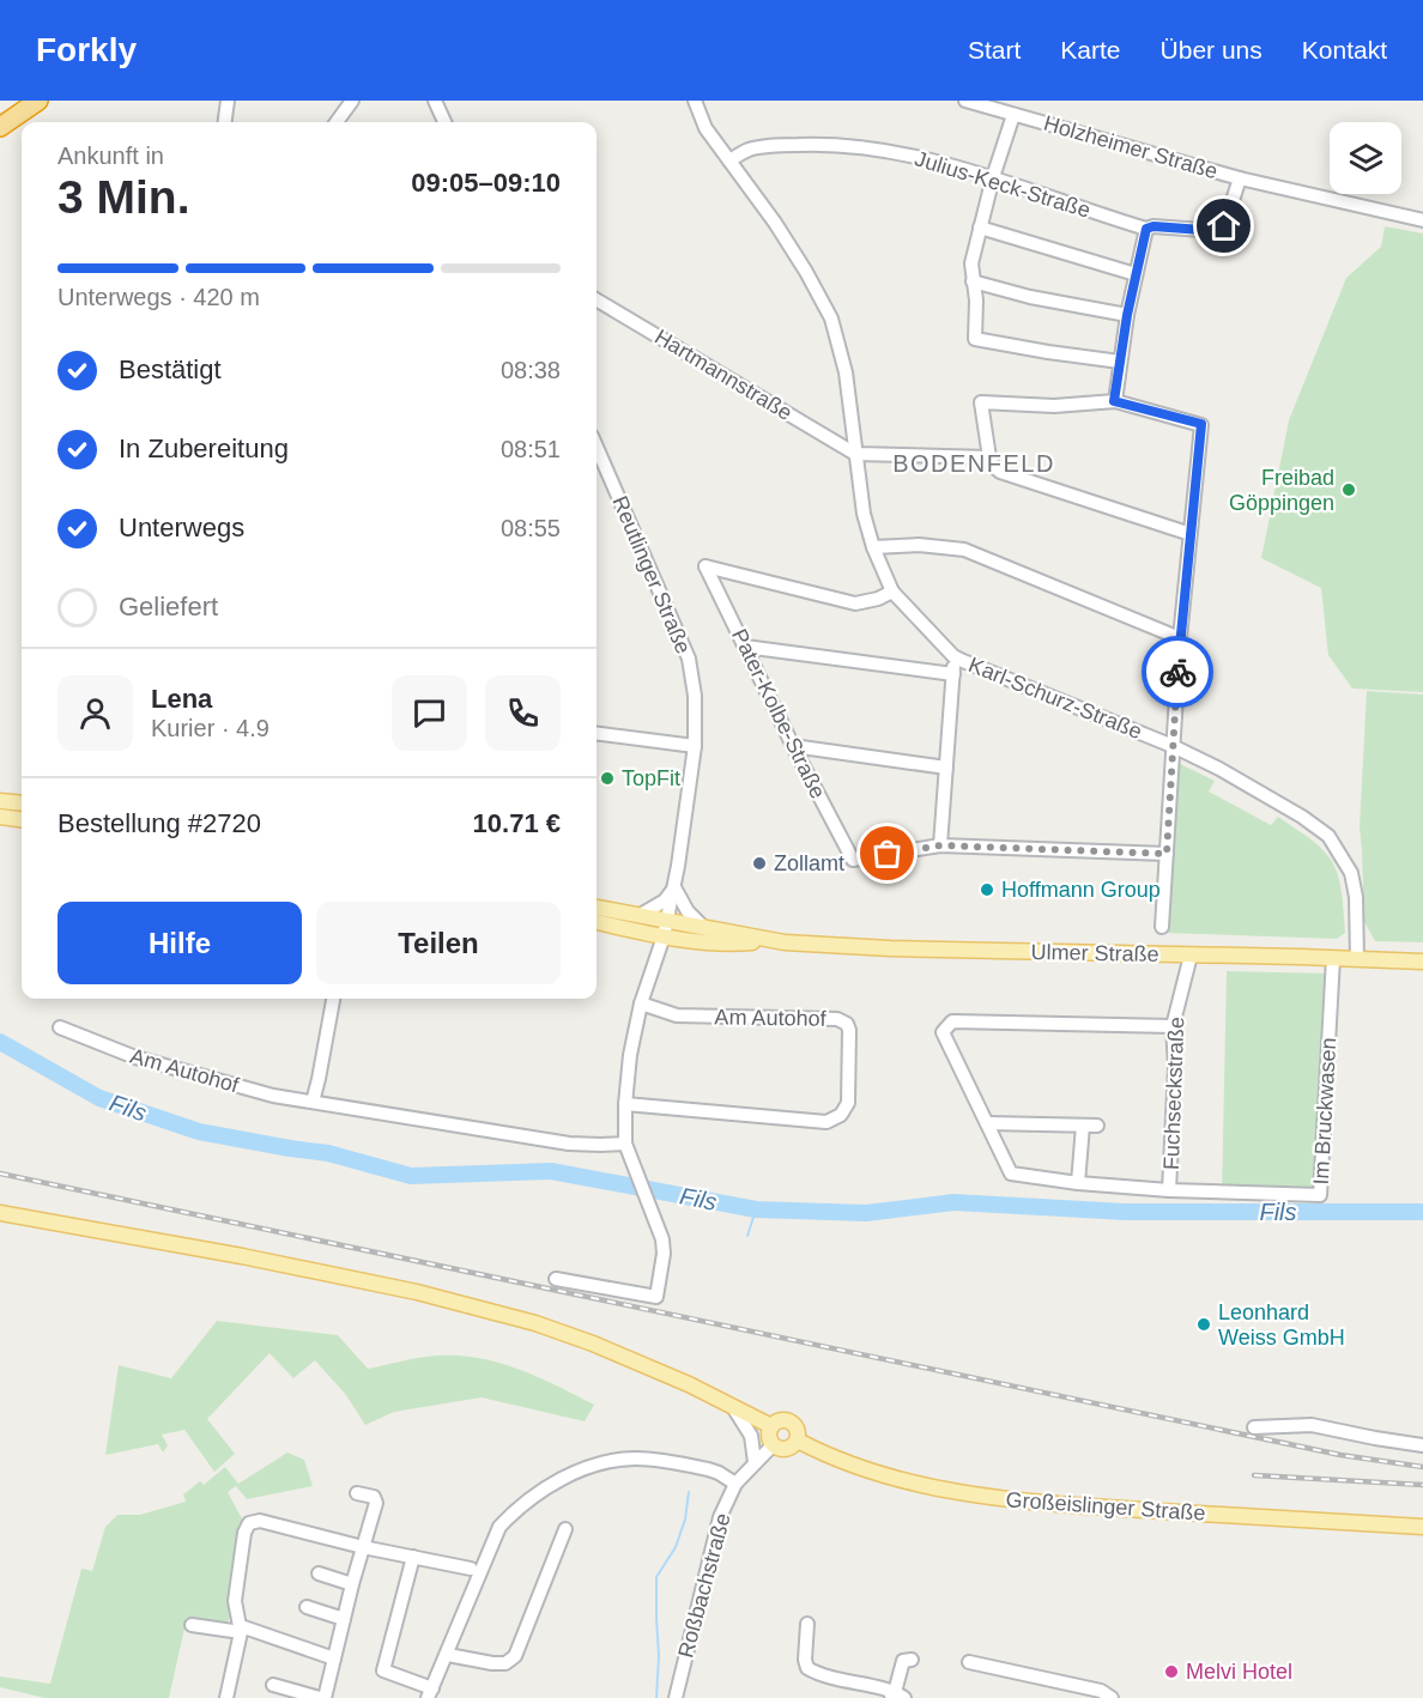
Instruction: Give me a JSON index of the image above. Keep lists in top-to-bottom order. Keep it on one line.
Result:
{"streets":{"main road":["Ulmer Straße","Großeislinger Straße"],"street":["Holzheimer Straße","Julius-Keck-Straße","Hartmannstraße","Reutlinger Straße","Karl-Schurz-Straße","Pater-Kolbe-Straße","Am Autohof","Fuchseckstraße","Im Bruckwasen","Roßbachstraße"]},"crossings":[["Holzheimer Straße","Julius-Keck-Straße"],["Julius-Keck-Straße","Karl-Schurz-Straße"],["Hartmannstraße","Karl-Schurz-Straße"],["Reutlinger Straße","Ulmer Straße"],["Karl-Schurz-Straße","Pater-Kolbe-Straße"],["Karl-Schurz-Straße","Ulmer Straße"],["Ulmer Straße","Fuchseckstraße"],["Ulmer Straße","Im Bruckwasen"],["Fuchseckstraße","Im Bruckwasen"],["Großeislinger Straße","Roßbachstraße"]],"districts":["BODENFELD"],"water":["Fils"],"places":["Freibad Göppingen","TopFit","Zollamt","Hoffmann Group","Leonhard Weiss GmbH","Melvi Hotel"],"page":{"header":"Forkly","nav":["Start","Karte","Über uns","Kontakt"],"heading":["3 Min.","Ankunft in","09:05–09:10"],"panel":["Lena","Kurier · 4.9","Bestellung #2720","10.71 €"],"bar":"Unterwegs · 420 m","list":[["Bestätigt","08:38"],["In Zubereitung","08:51"],["Unterwegs","08:55"],"Geliefert"],"buttons":["Hilfe","Teilen"]}}
